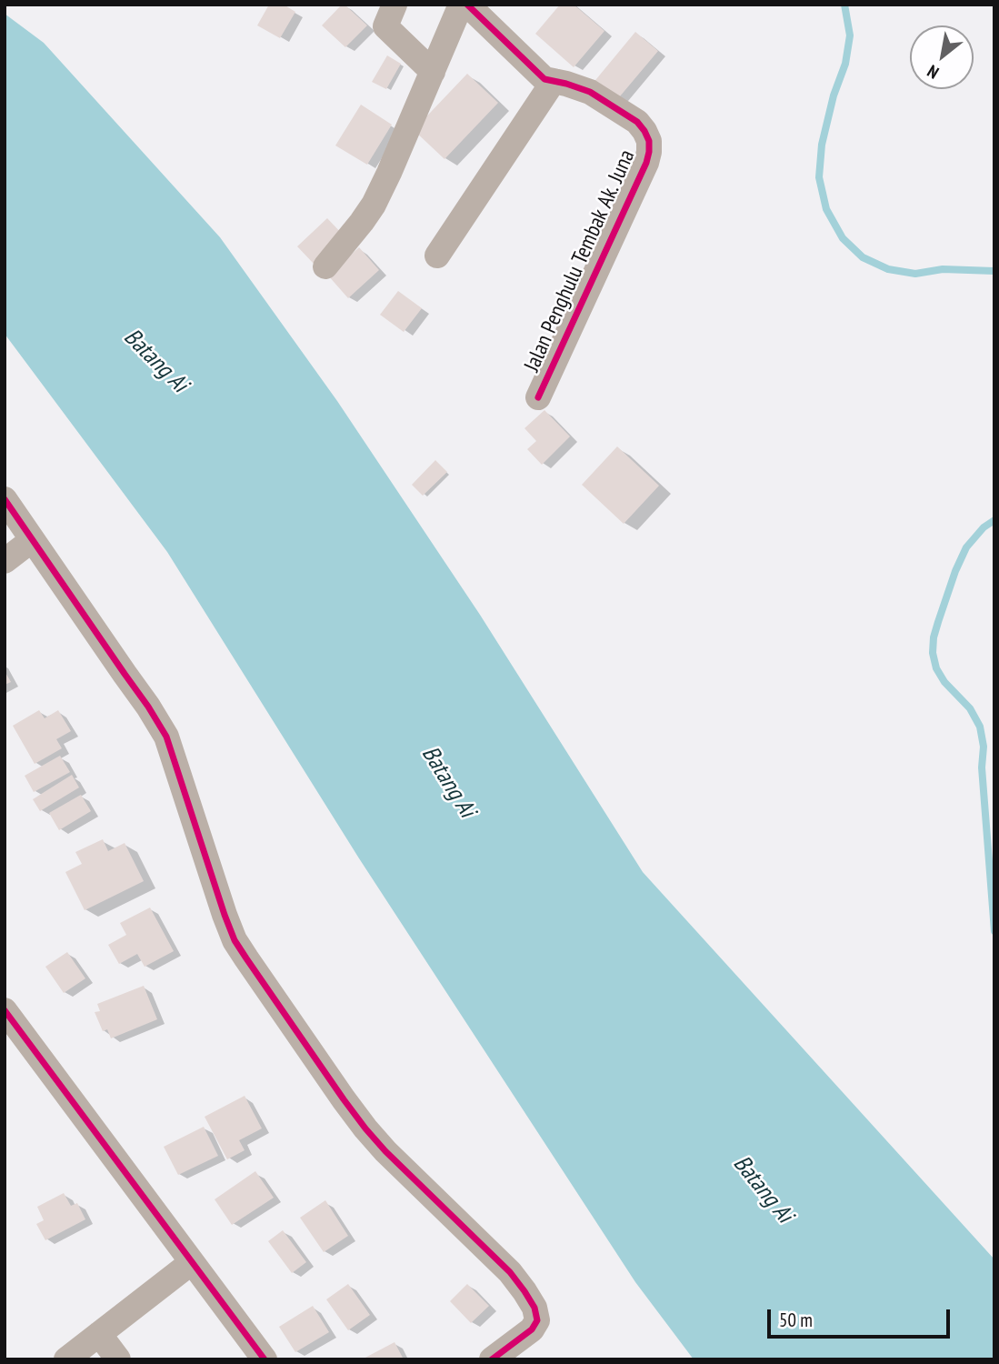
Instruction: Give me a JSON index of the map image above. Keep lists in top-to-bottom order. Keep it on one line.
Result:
{"streets":{"street":["Jalan Penghulu Tembak Ak. Juna"]},"water":["Batang Ai"],"scale_bar":"50 m","north":"bottom left"}
